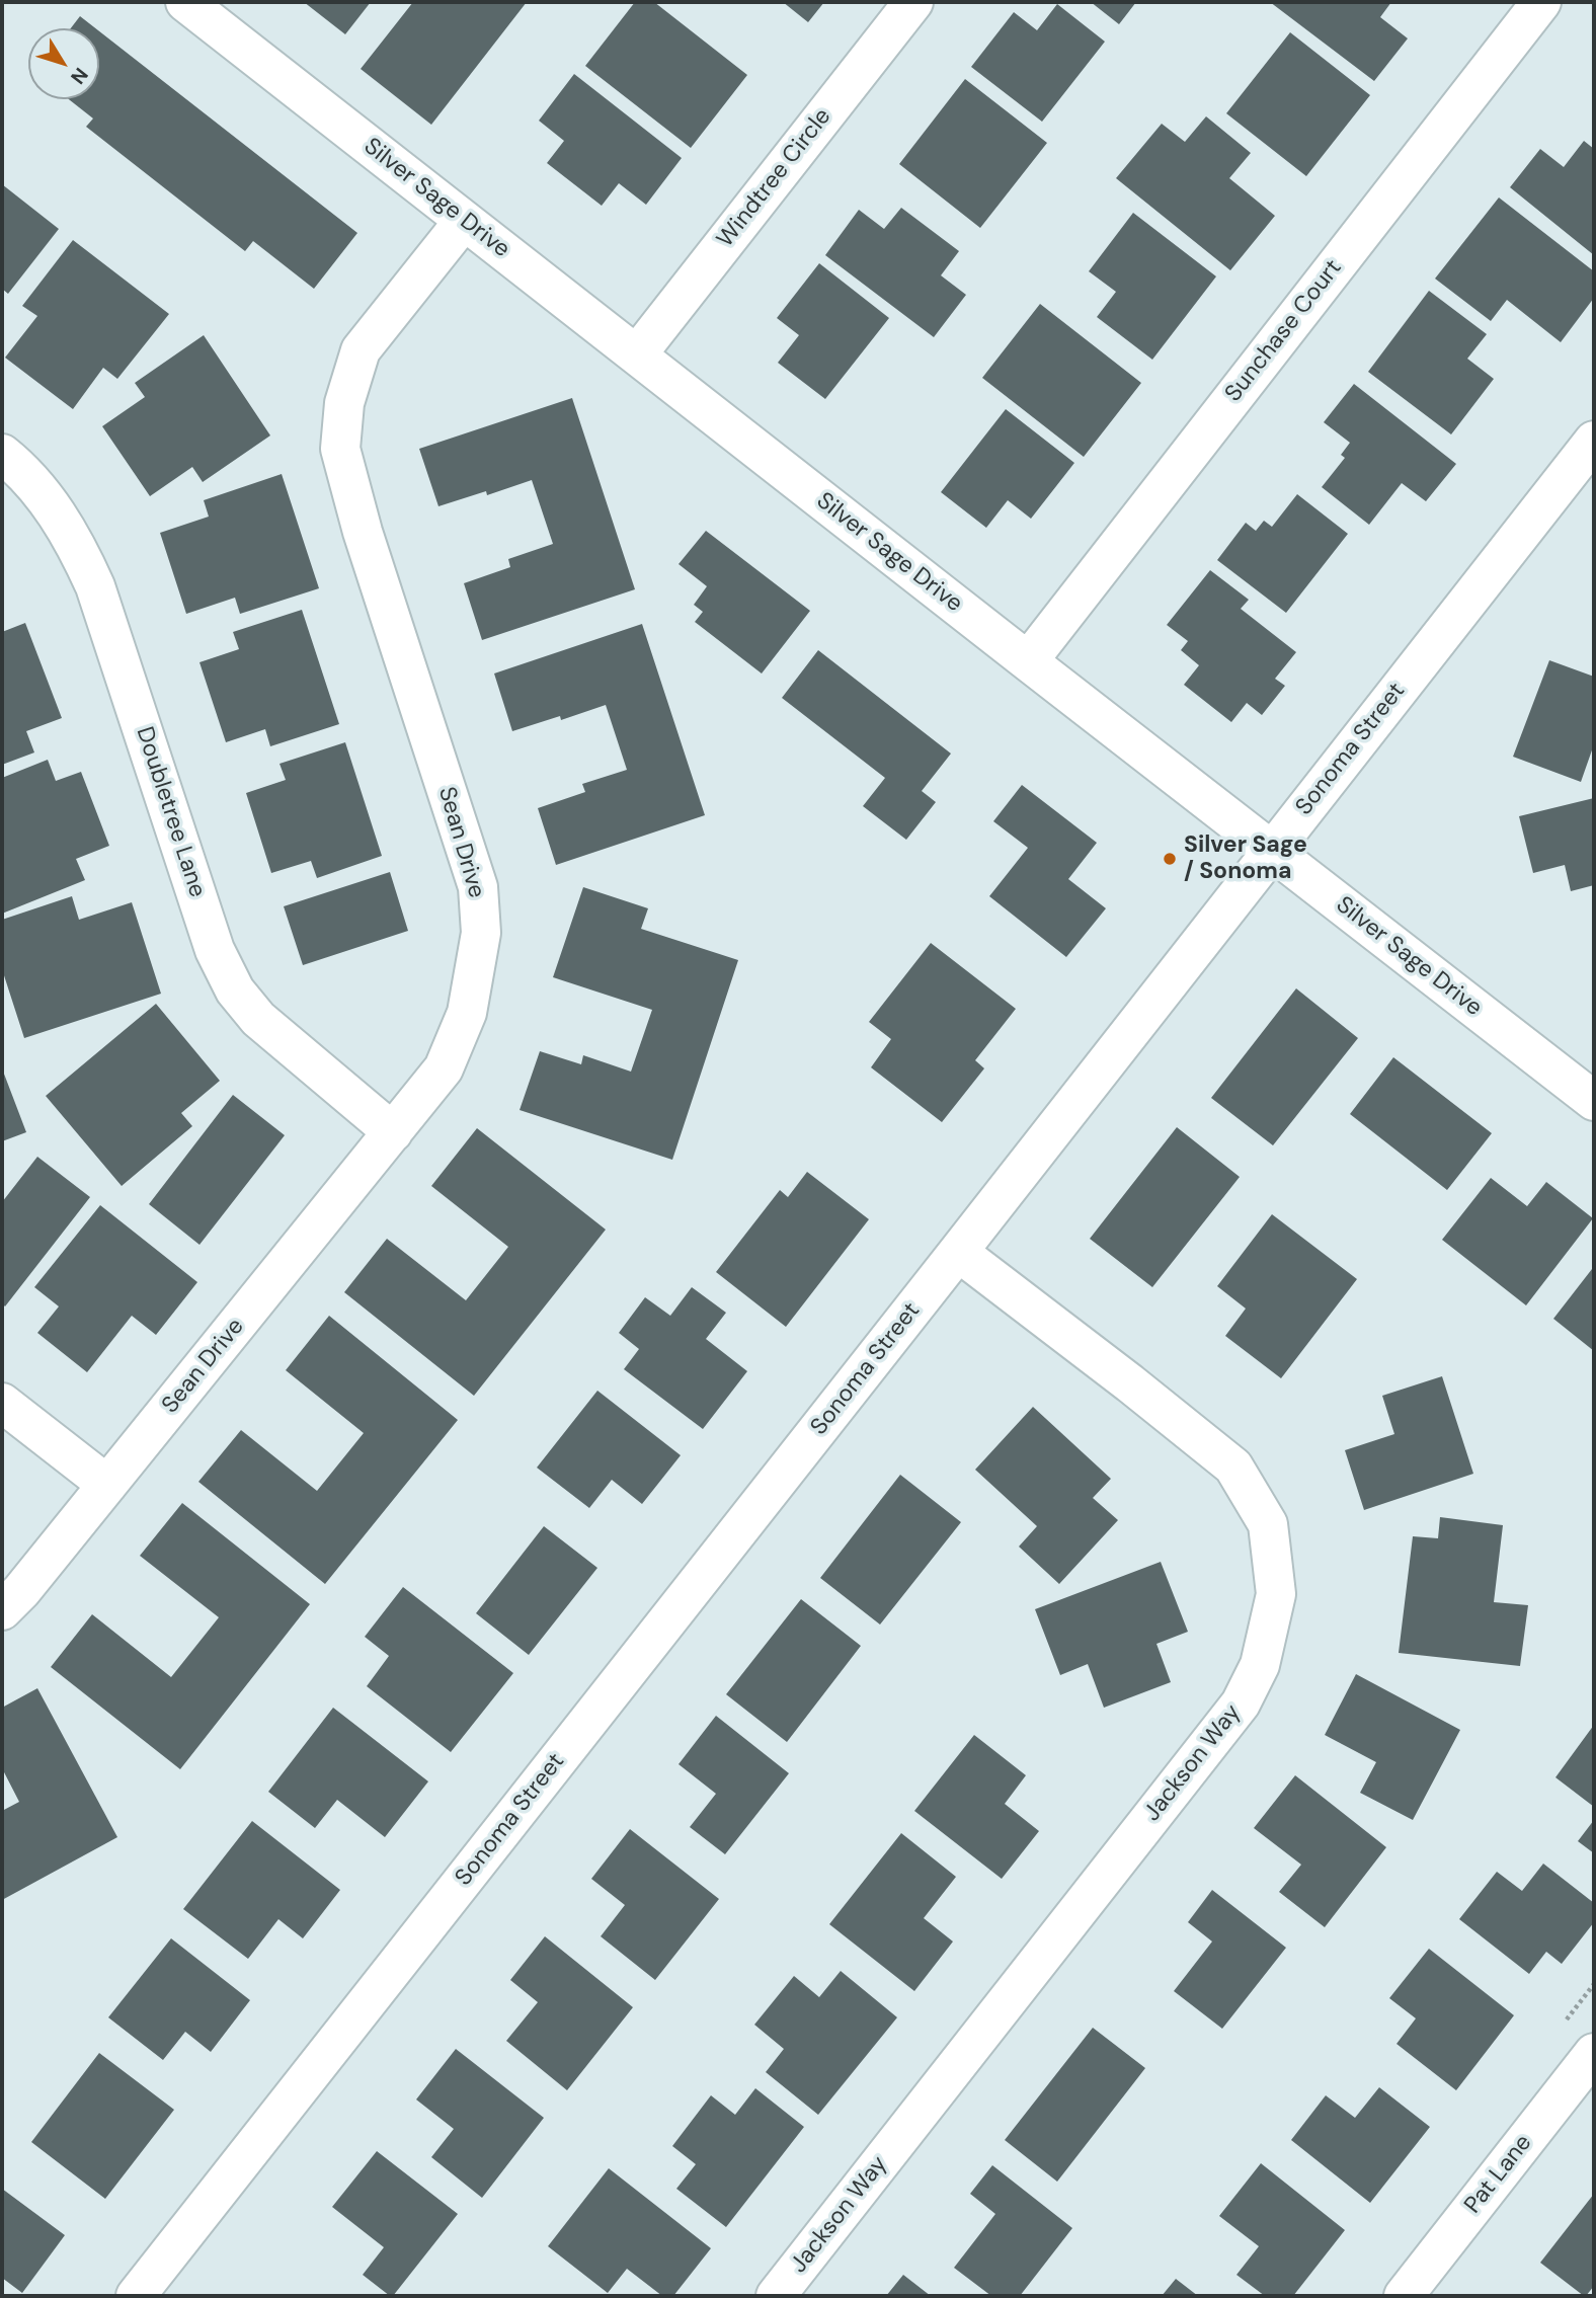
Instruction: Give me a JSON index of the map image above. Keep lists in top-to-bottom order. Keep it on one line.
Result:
{"streets":{"street":["Windtree Circle","Silver Sage Drive","Sunchase Court","Sonoma Street","Doubletree Lane","Sean Drive","Jackson Way","Pat Lane"]},"crossings":[["Windtree Circle","Silver Sage Drive"],["Silver Sage Drive","Sunchase Court"],["Silver Sage Drive","Sonoma Street"],["Silver Sage Drive","Sean Drive"],["Sonoma Street","Jackson Way"],["Doubletree Lane","Sean Drive"]],"places":["Silver Sage / Sonoma"],"north":"bottom right"}
